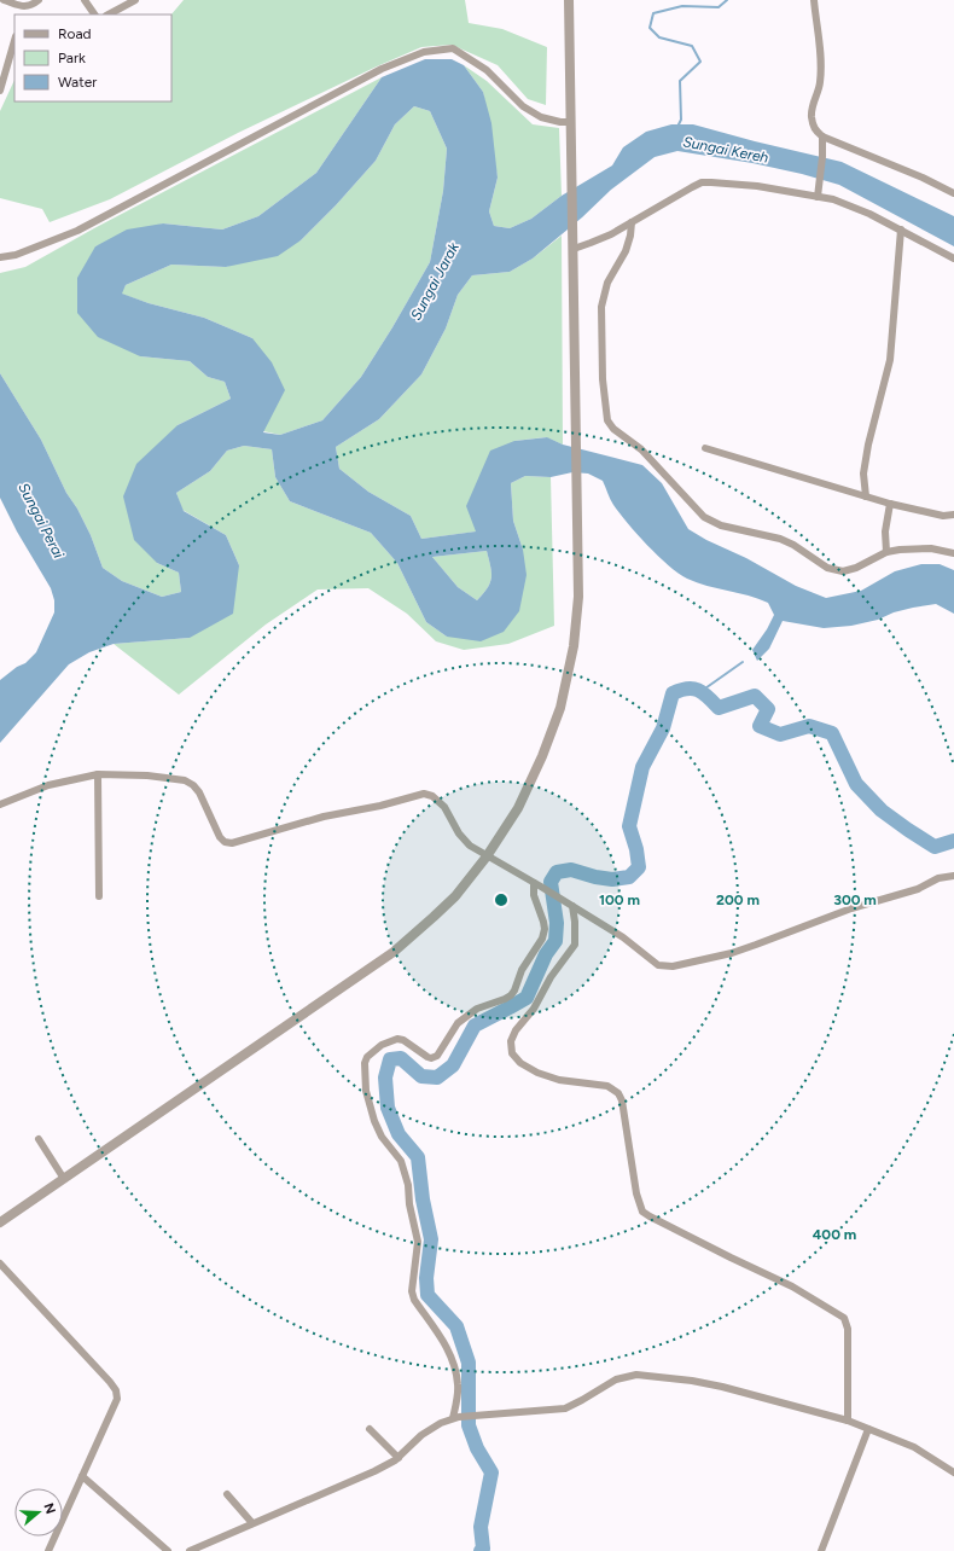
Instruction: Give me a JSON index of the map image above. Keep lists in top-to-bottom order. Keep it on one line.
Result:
{"water":["Sungai Kereh","Sungai Jarak","Sungai Perai"],"legend":["Road","Park","Water"],"north":"right","rings":["100 m","200 m","300 m","400 m"]}
